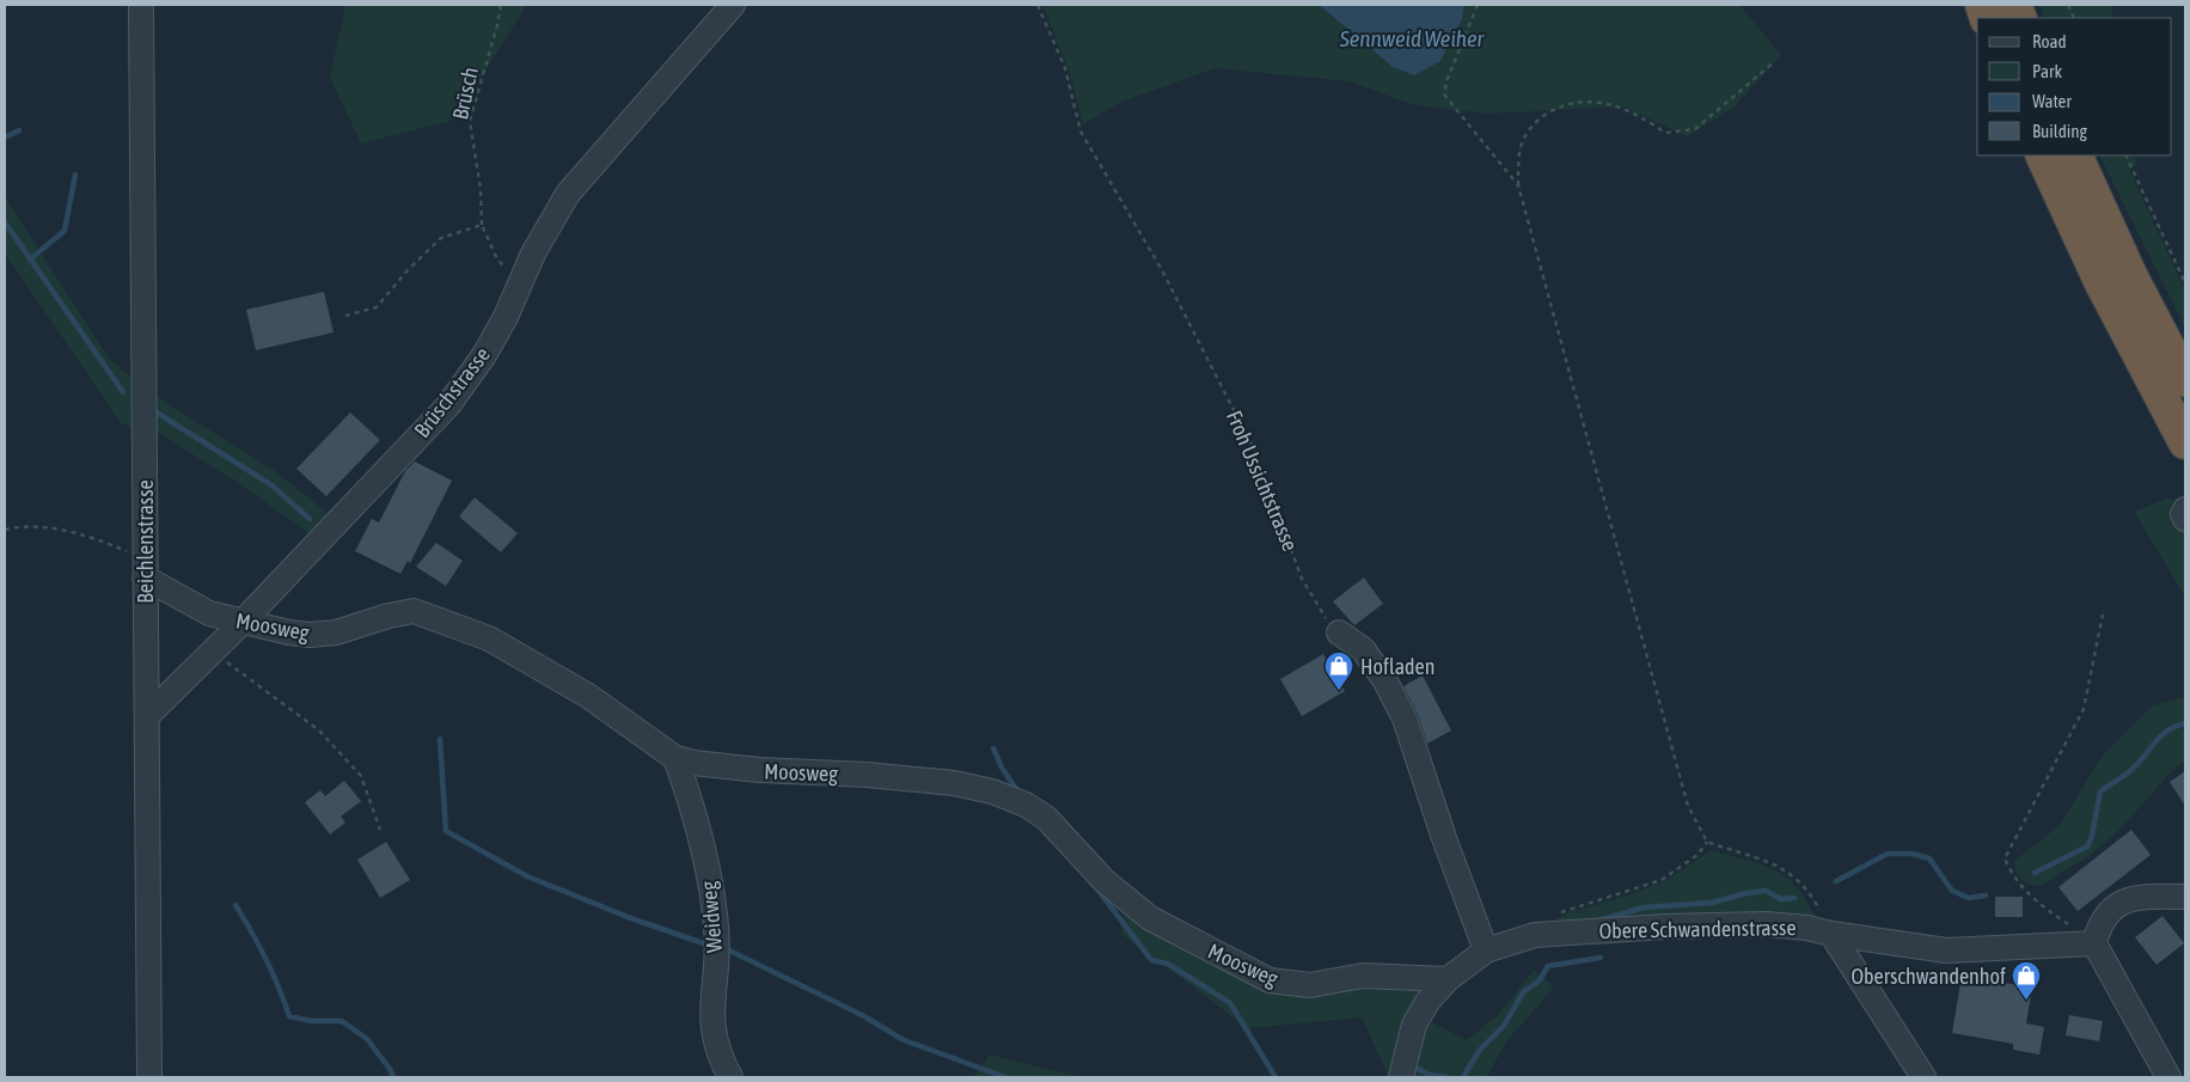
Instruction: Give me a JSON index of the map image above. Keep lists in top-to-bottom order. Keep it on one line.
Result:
{"streets":{"street":["Brüschstrasse","Beichlenstrasse","Moosweg","Weidweg","Obere Schwandenstrasse"],"path":["Brüsch","Froh Ussichtstrasse"]},"crossings":[["Brüschstrasse","Beichlenstrasse"],["Brüschstrasse","Moosweg"],["Beichlenstrasse","Moosweg"],["Moosweg","Weidweg"],["Moosweg","Obere Schwandenstrasse"]],"water":["Sennweid Weiher"],"places":{"shop":["Hofladen","Oberschwandenhof"]},"legend":["Road","Park","Water","Building"]}
